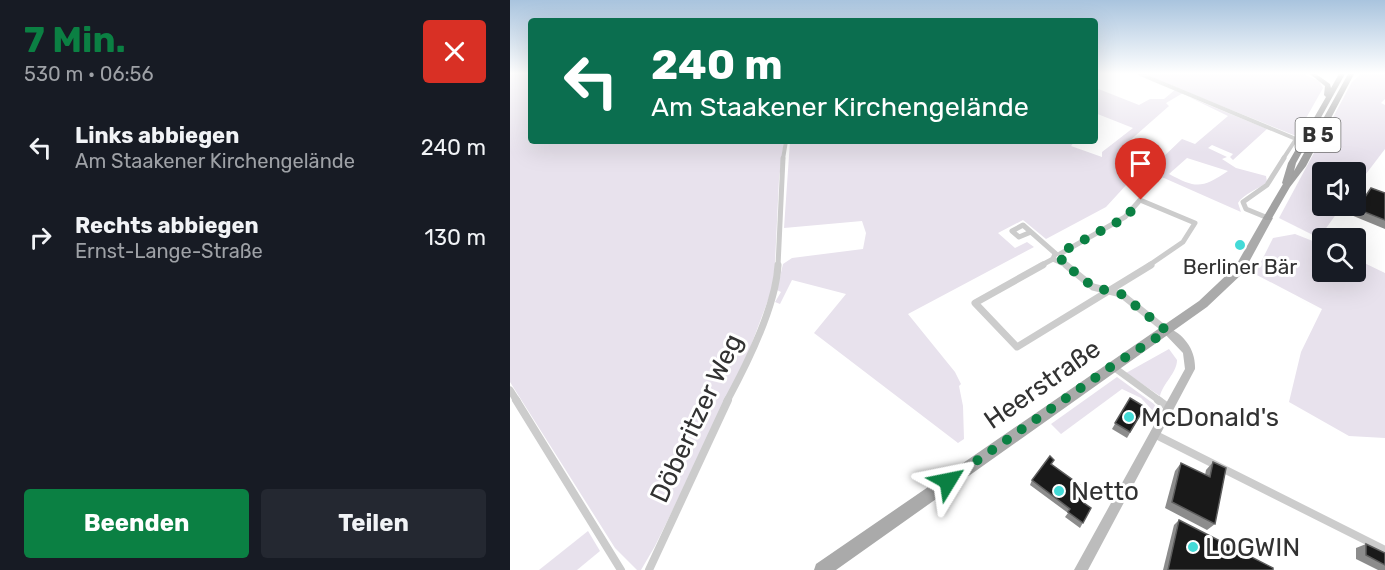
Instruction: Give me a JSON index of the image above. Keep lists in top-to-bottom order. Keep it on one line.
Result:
{"streets":{"highway":["B 5"],"main road":["Heerstraße"],"street":["Döberitzer Weg"]},"crossings":[["B 5","Heerstraße"]],"places":["Berliner Bär","McDonald's","Netto","LOGWIN"],"page":{"heading":["7 Min.","530 m · 06:56"],"turn":["240 m","Am Staakener Kirchengelände"],"list":[{"name":"Links abbiegen","note":"Am Staakener Kirchengelände","value":"240 m"},{"name":"Rechts abbiegen","note":"Ernst-Lange-Straße","value":"130 m"}],"buttons":["Beenden","Teilen"]}}
